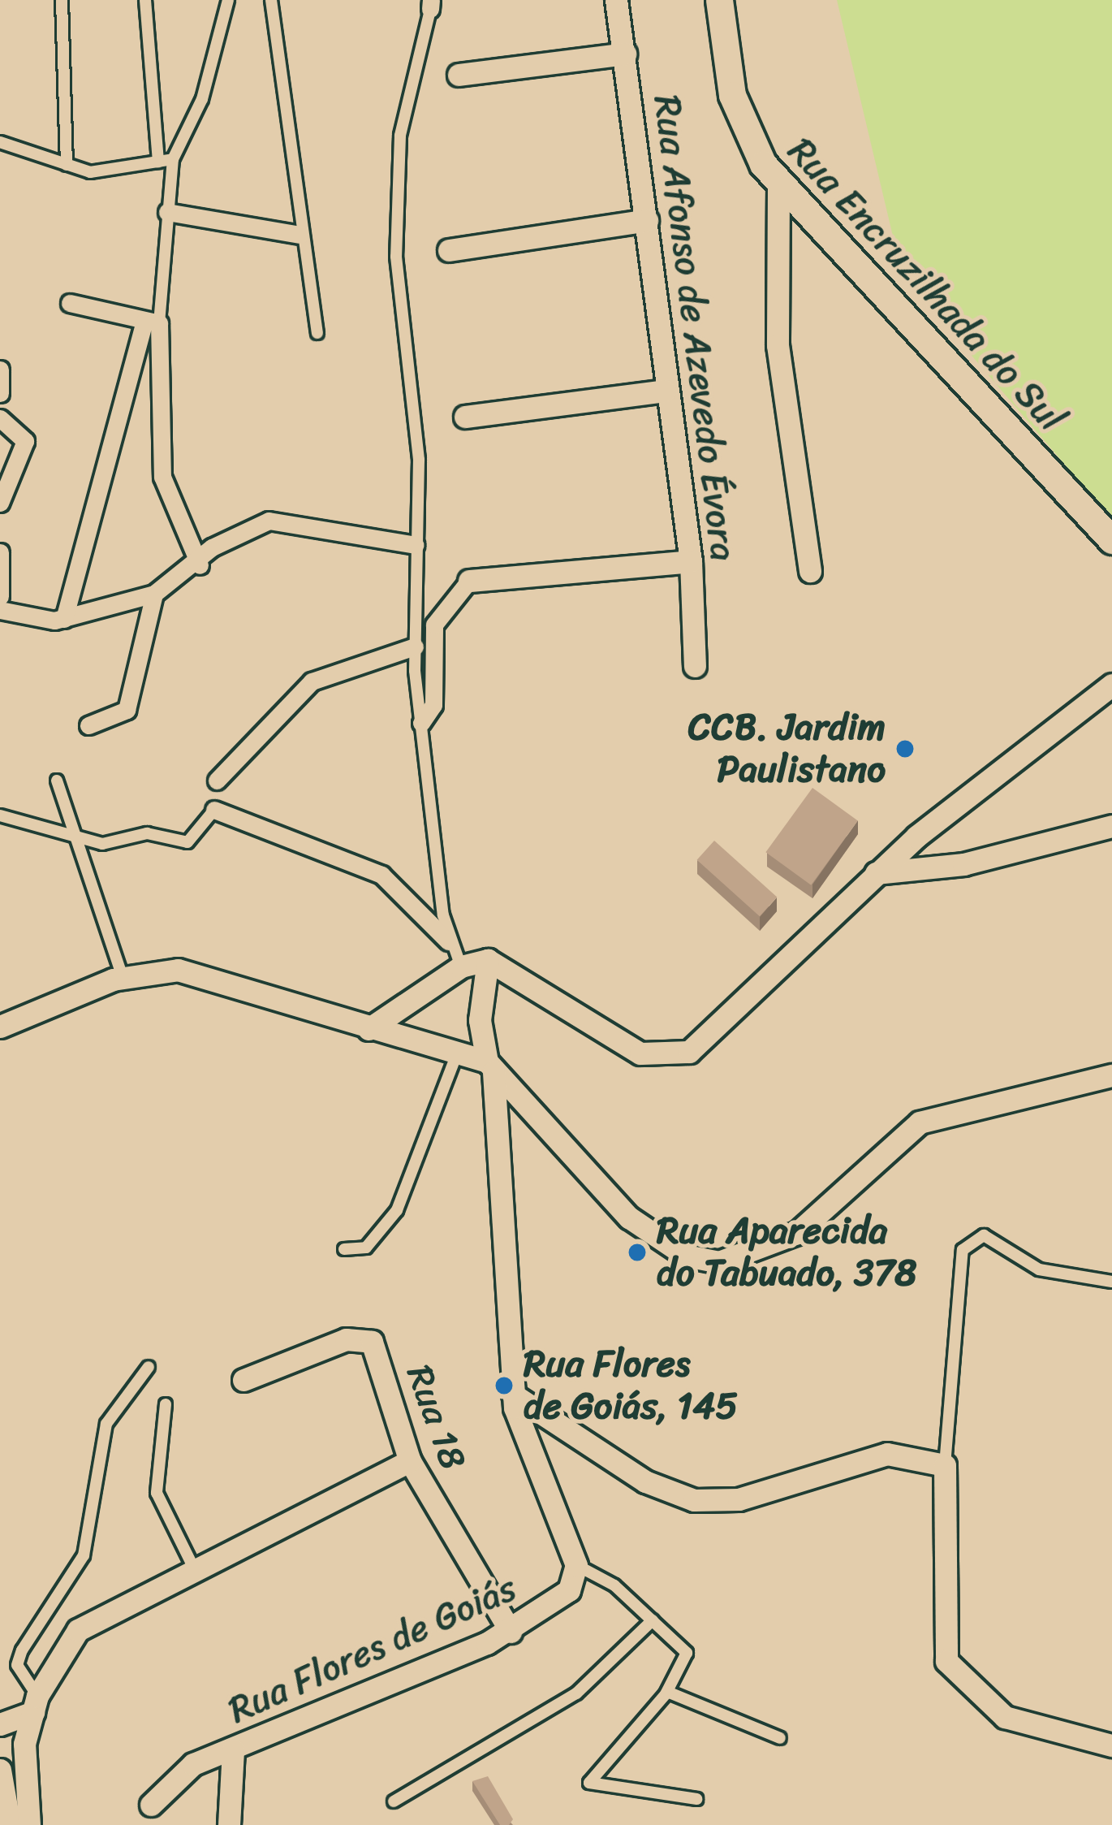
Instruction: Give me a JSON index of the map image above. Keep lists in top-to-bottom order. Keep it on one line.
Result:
{"streets":{"street":["Rua Encruzilhada do Sul","Rua Afonso de Azevedo Évora","Rua 18","Rua Flores de Goiás"]},"crossings":[["Rua 18","Rua Flores de Goiás"]],"places":["CCB. Jardim Paulistano","Rua Aparecida do Tabuado, 378","Rua Flores de Goiás, 145"]}
